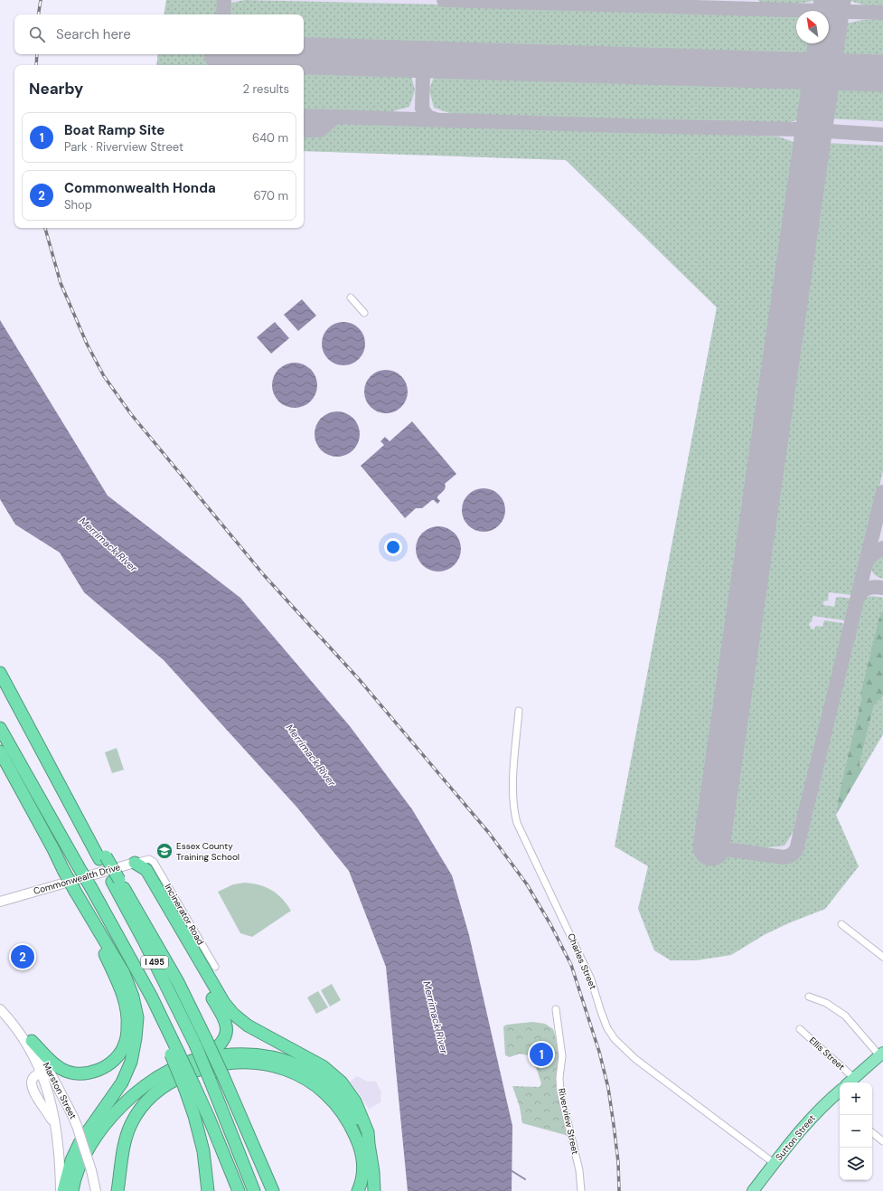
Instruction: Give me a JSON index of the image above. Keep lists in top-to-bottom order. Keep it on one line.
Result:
{"streets":{"highway":["I 495","Sutton Street"],"main road":["Commonwealth Drive","Marston Street"],"street":["Incinerator Road","Charles Street","Ellis Street","Riverview Street"]},"crossings":[["Commonwealth Drive","Incinerator Road"],["Charles Street","Sutton Street"]],"water":["Merrimack River"],"places":{"school or university":["Essex County Training School"]},"north":"top left","page":{"search":"Search here","heading":["Nearby","2 results"],"list":[{"mark":"1","name":"Boat Ramp Site","note":"Park · Riverview Street","value":"640 m"},{"mark":"2","name":"Commonwealth Honda","note":"Shop","value":"670 m"}],"pins":["2","1"],"map_buttons":["+","−"]}}
